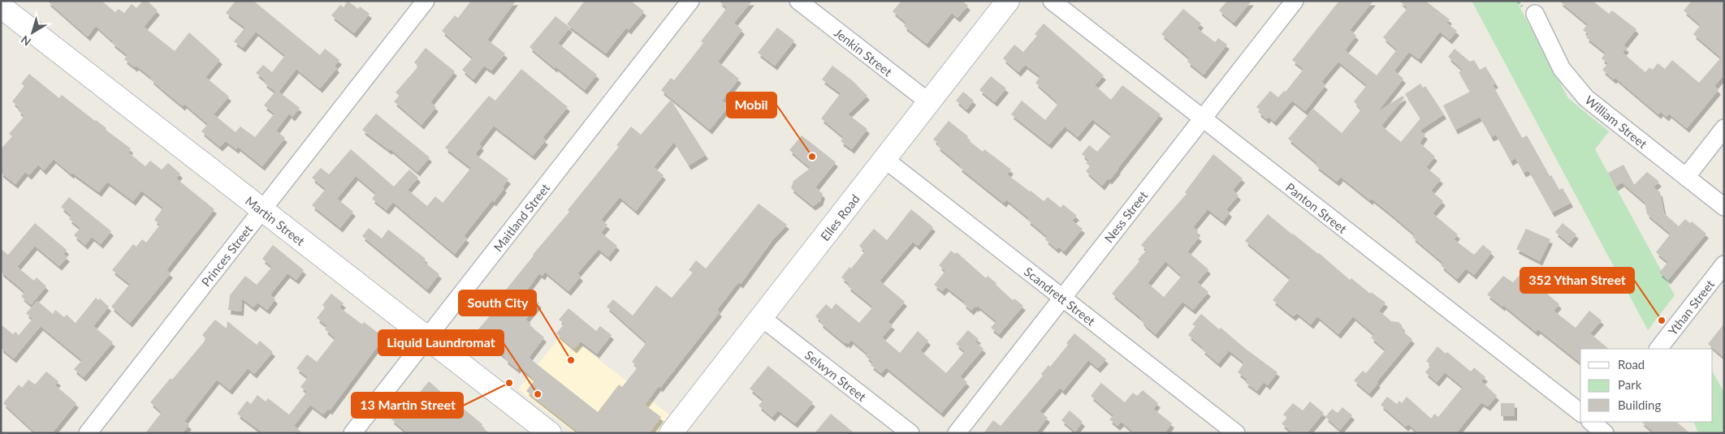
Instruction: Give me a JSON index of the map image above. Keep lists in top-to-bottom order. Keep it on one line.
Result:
{"streets":{"street":["Jenkin Street","William Street","Panton Street","Ness Street","Maitland Street","Elles Road","Martin Street","Princes Street","Scandrett Street","Ythan Street","Selwyn Street"]},"crossings":[["Jenkin Street","Elles Road"],["Panton Street","Ness Street"],["Ness Street","Scandrett Street"],["Maitland Street","Martin Street"],["Elles Road","Scandrett Street"],["Elles Road","Selwyn Street"],["Martin Street","Princes Street"]],"places":["Mobil","352 Ythan Street","South City","13 Martin Street","Liquid Laundromat"],"legend":["Road","Park","Building"],"north":"bottom left"}
